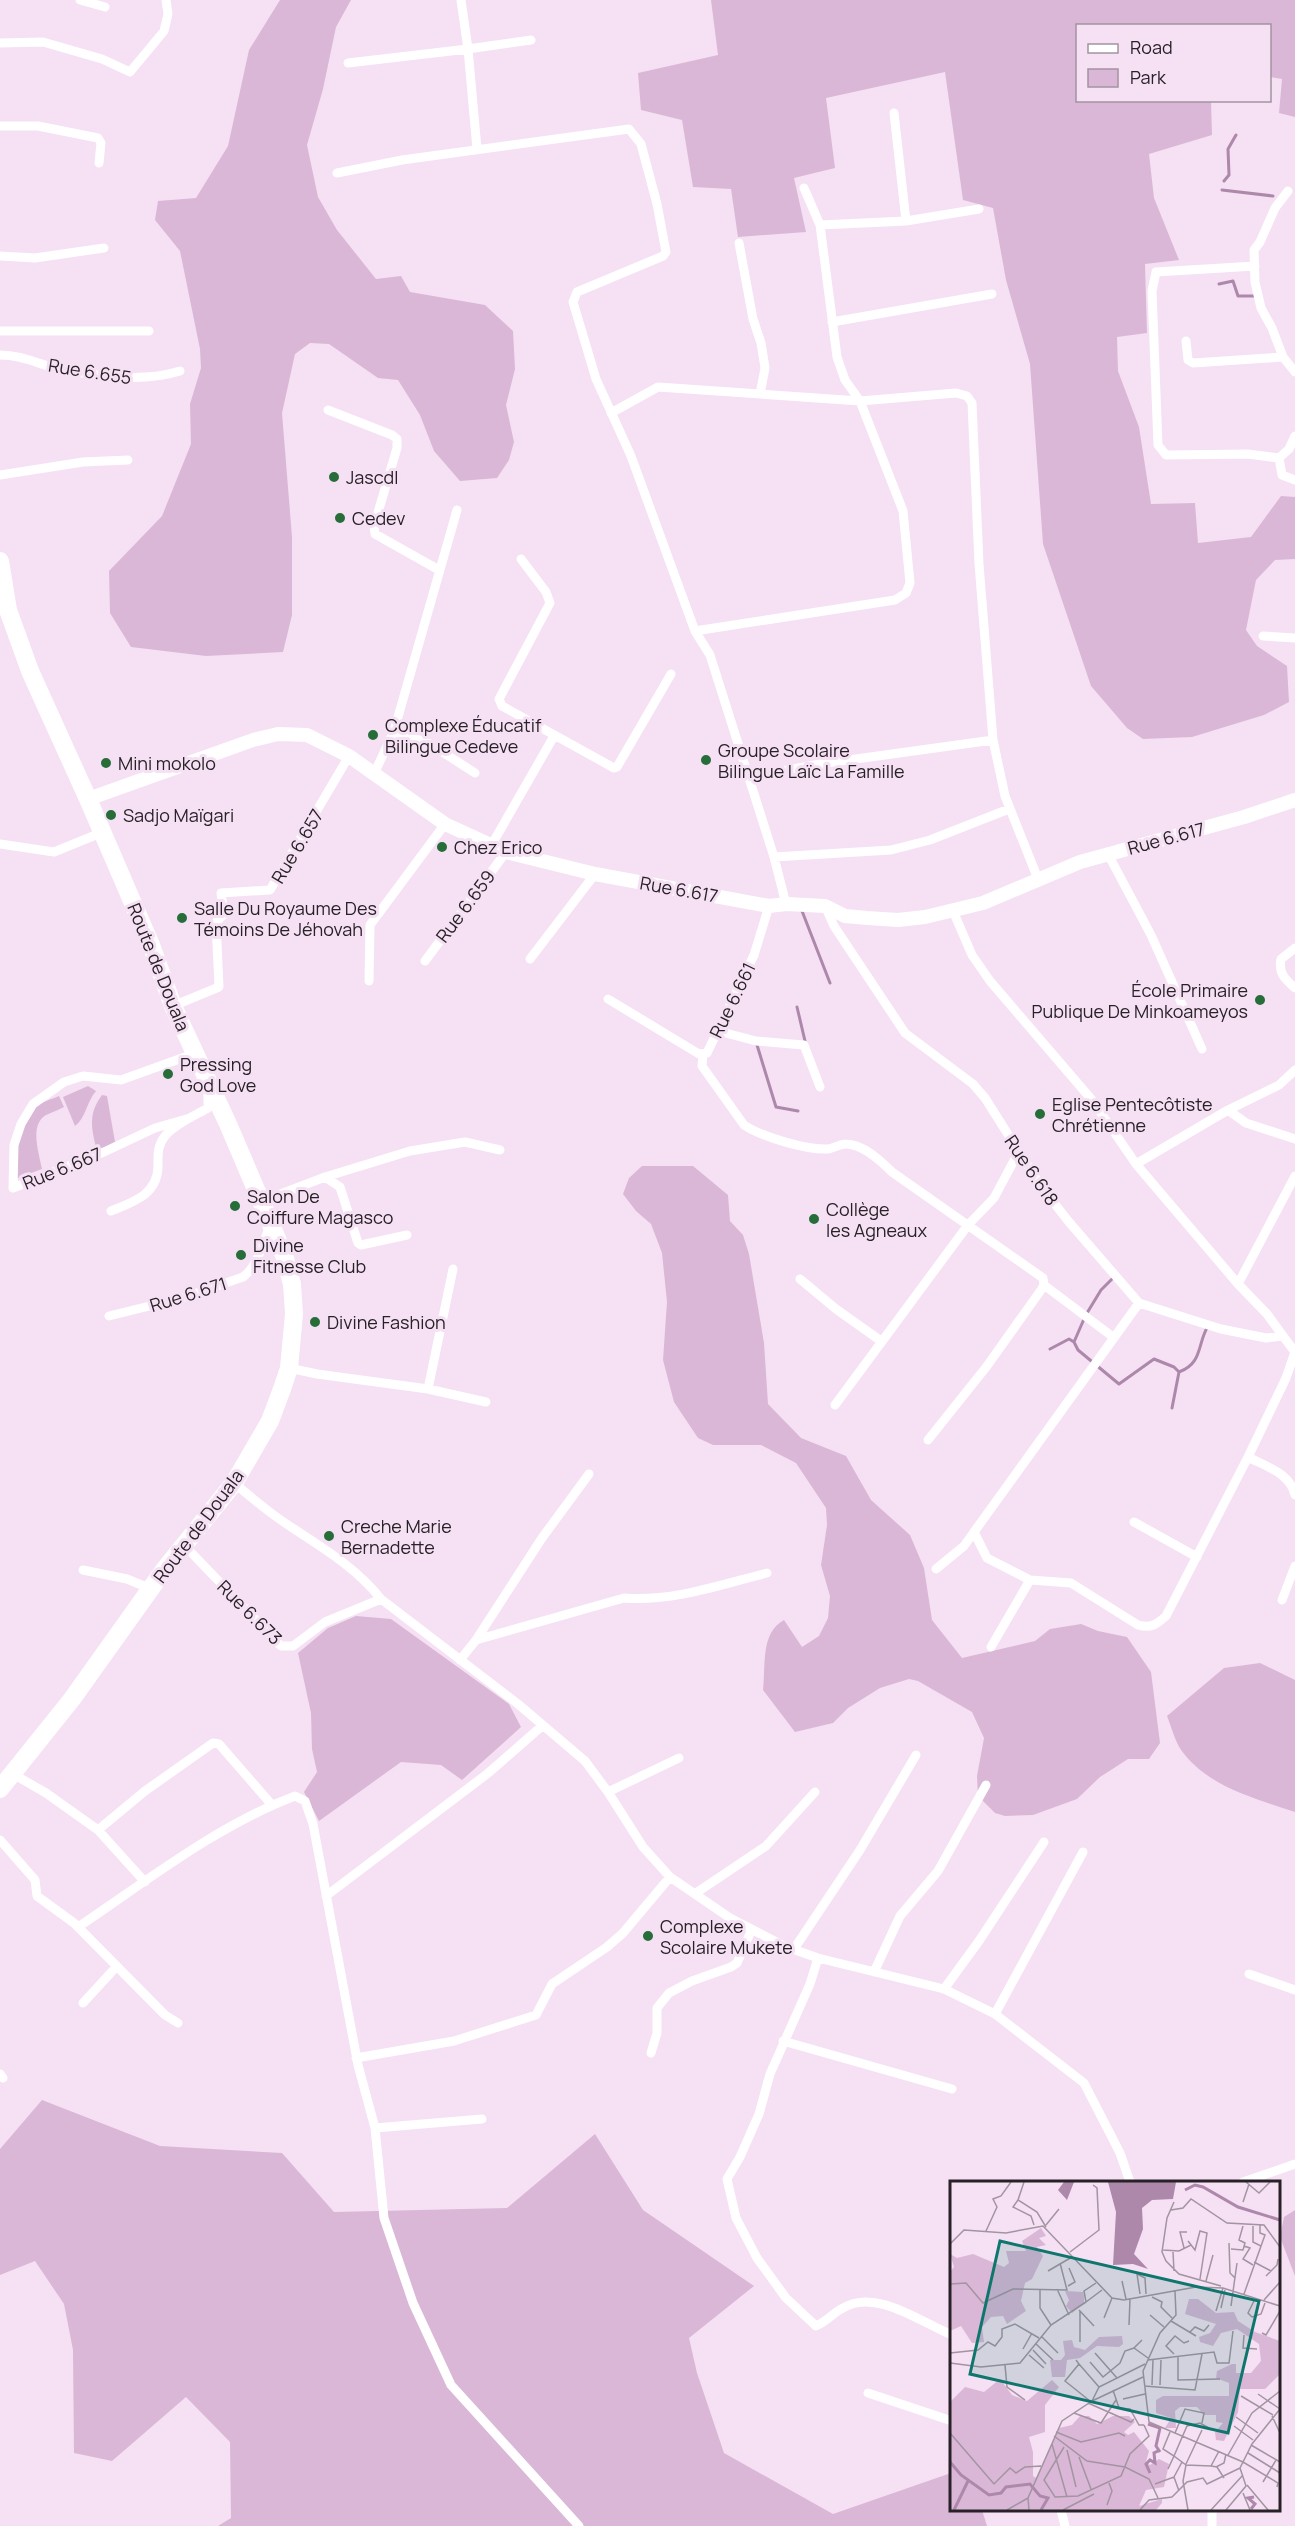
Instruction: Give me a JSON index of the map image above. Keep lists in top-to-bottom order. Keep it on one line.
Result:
{"streets":{"highway":["Route de Douala"],"street":["Rue 6.655","Rue 6.617","Rue 6.657","Rue 6.659","Rue 6.661","Rue 6.667","Rue 6.618","Rue 6.671","Rue 6.673"]},"crossings":[["Rue 6.617","Rue 6.657"],["Rue 6.617","Rue 6.659"],["Rue 6.617","Route de Douala"],["Rue 6.617","Rue 6.661"],["Rue 6.617","Rue 6.618"],["Rue 6.657","Route de Douala"],["Route de Douala","Rue 6.667"],["Route de Douala","Rue 6.671"],["Route de Douala","Rue 6.673"]],"places":["Jascdl","Cedev","Complexe Éducatif Bilingue Cedeve","Groupe Scolaire Bilingue Laïc La Famille","Mini mokolo","Sadjo Maïgari","Chez Erico","Salle Du Royaume Des Témoins De Jéhovah","École Primaire Publique De Minkoameyos","Pressing God Love","Eglise Pentecôtiste Chrétienne","Salon De Coiffure Magasco","Collège les Agneaux","Divine Fitnesse Club","Divine Fashion","Creche Marie Bernadette","Complexe Scolaire Mukete"],"legend":["Road","Park"]}
